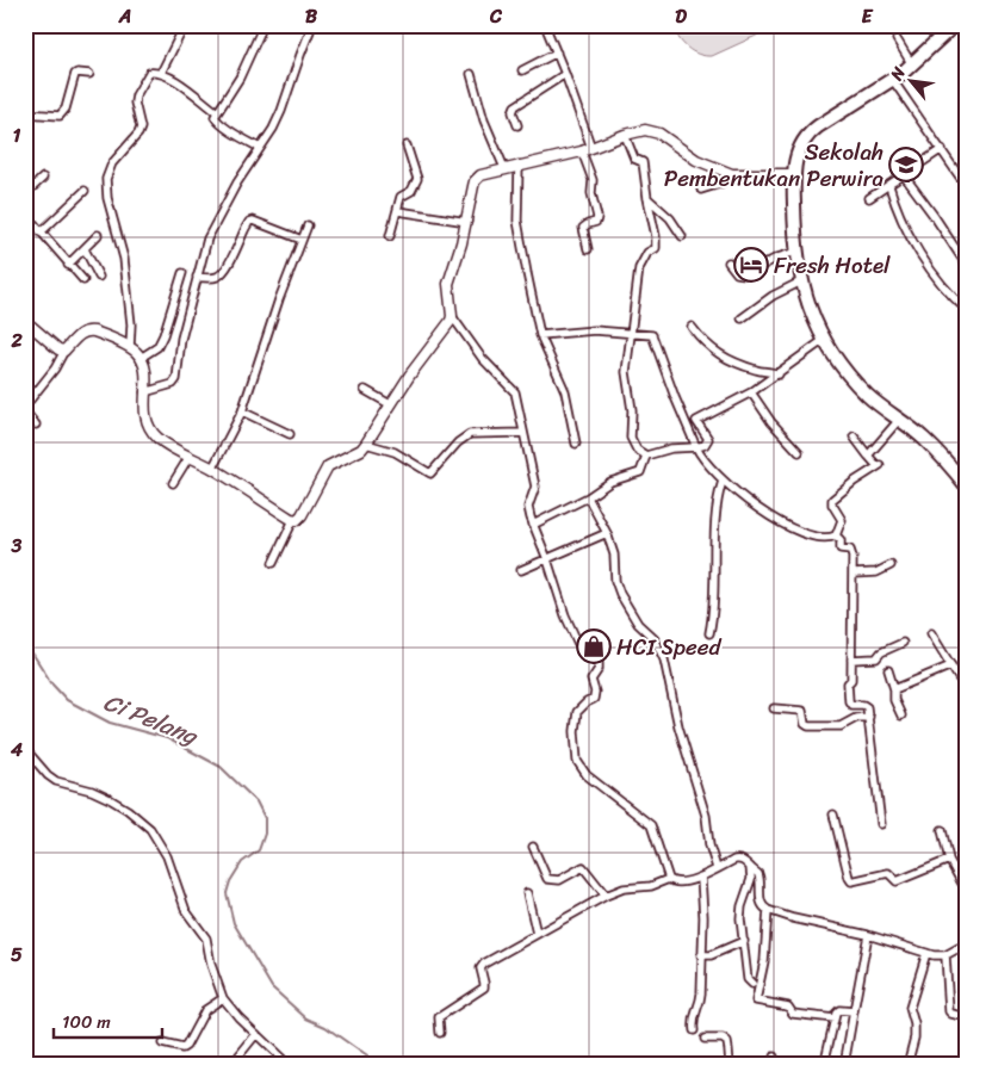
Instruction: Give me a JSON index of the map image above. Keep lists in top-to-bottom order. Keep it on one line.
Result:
{"water":["Ci Pelang"],"places":{"school or university":["Sekolah Pembentukan Perwira"],"hotel":["Fresh Hotel"],"shop":["HCI Speed"]},"scale_bar":"100 m","north":"top left","grid":{"columns":["A","B","C","D","E"],"rows":["1","2","3","4","5"]}}
